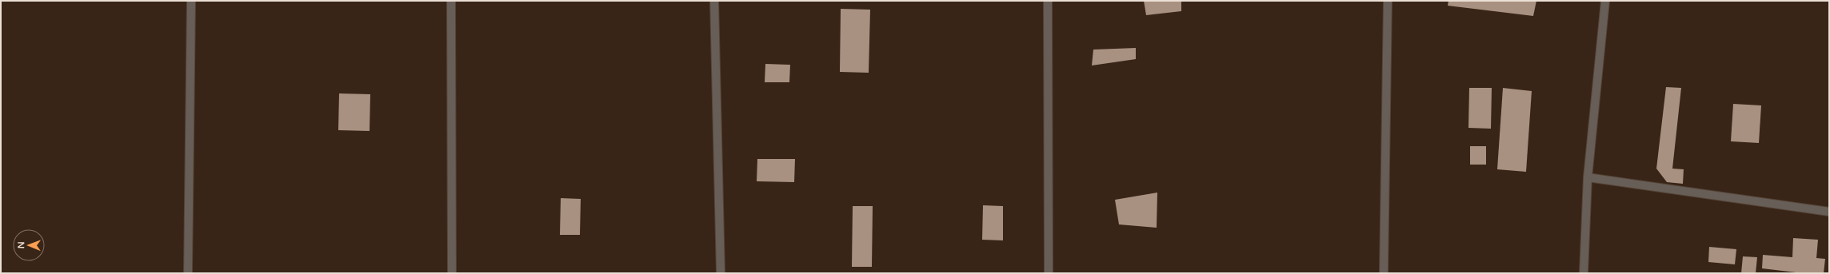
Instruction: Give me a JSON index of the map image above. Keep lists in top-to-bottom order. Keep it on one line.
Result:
{"north":"left"}
